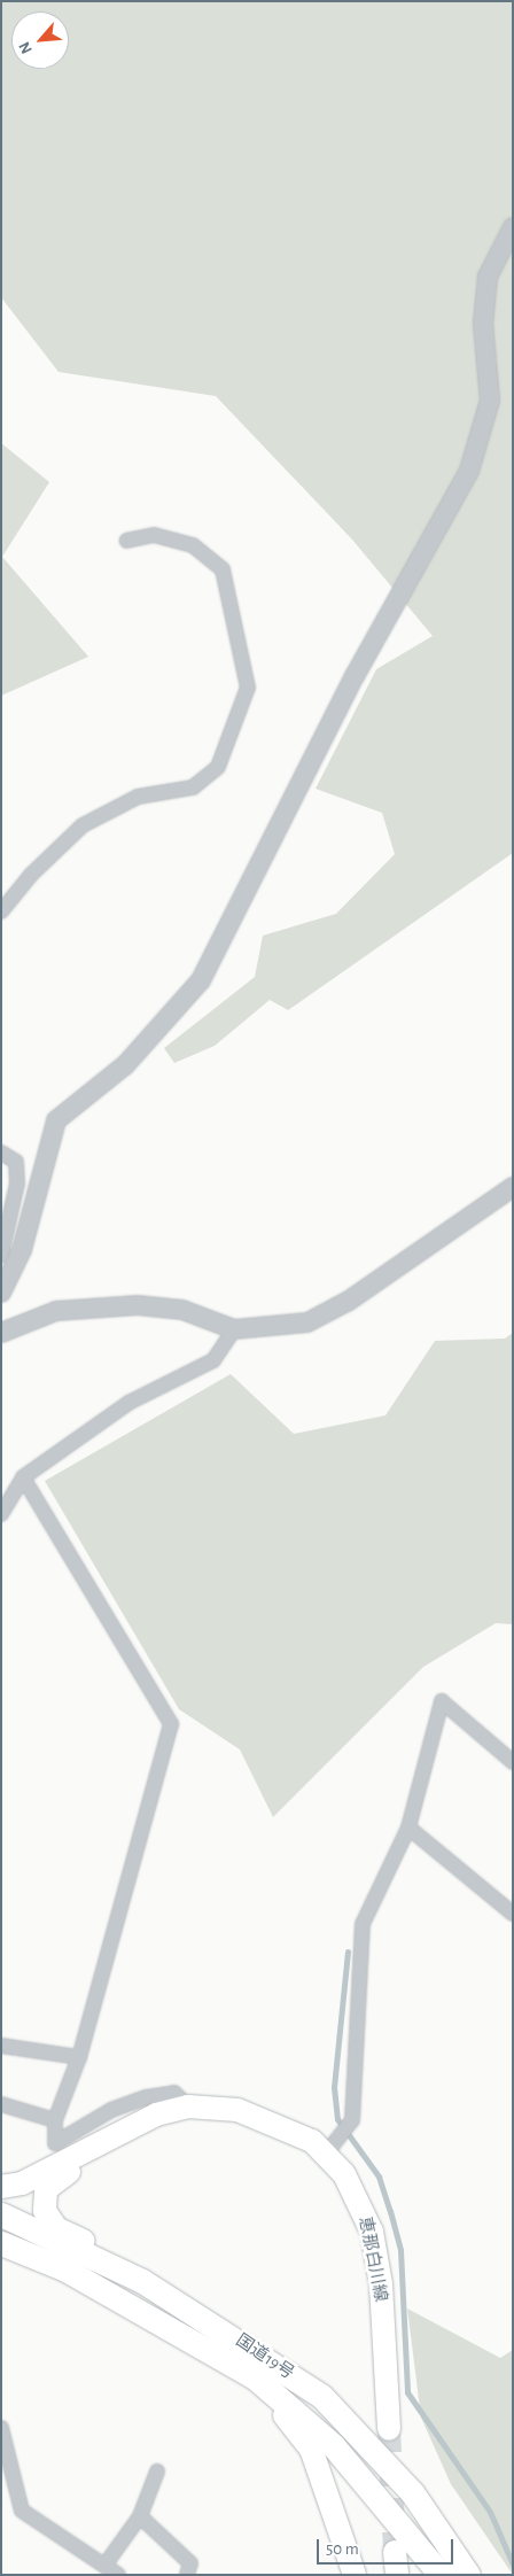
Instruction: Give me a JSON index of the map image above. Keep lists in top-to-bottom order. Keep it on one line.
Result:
{"streets":{"highway":["国道19号"],"main road":["恵那白川線"]},"scale_bar":"50 m","north":"bottom left"}
